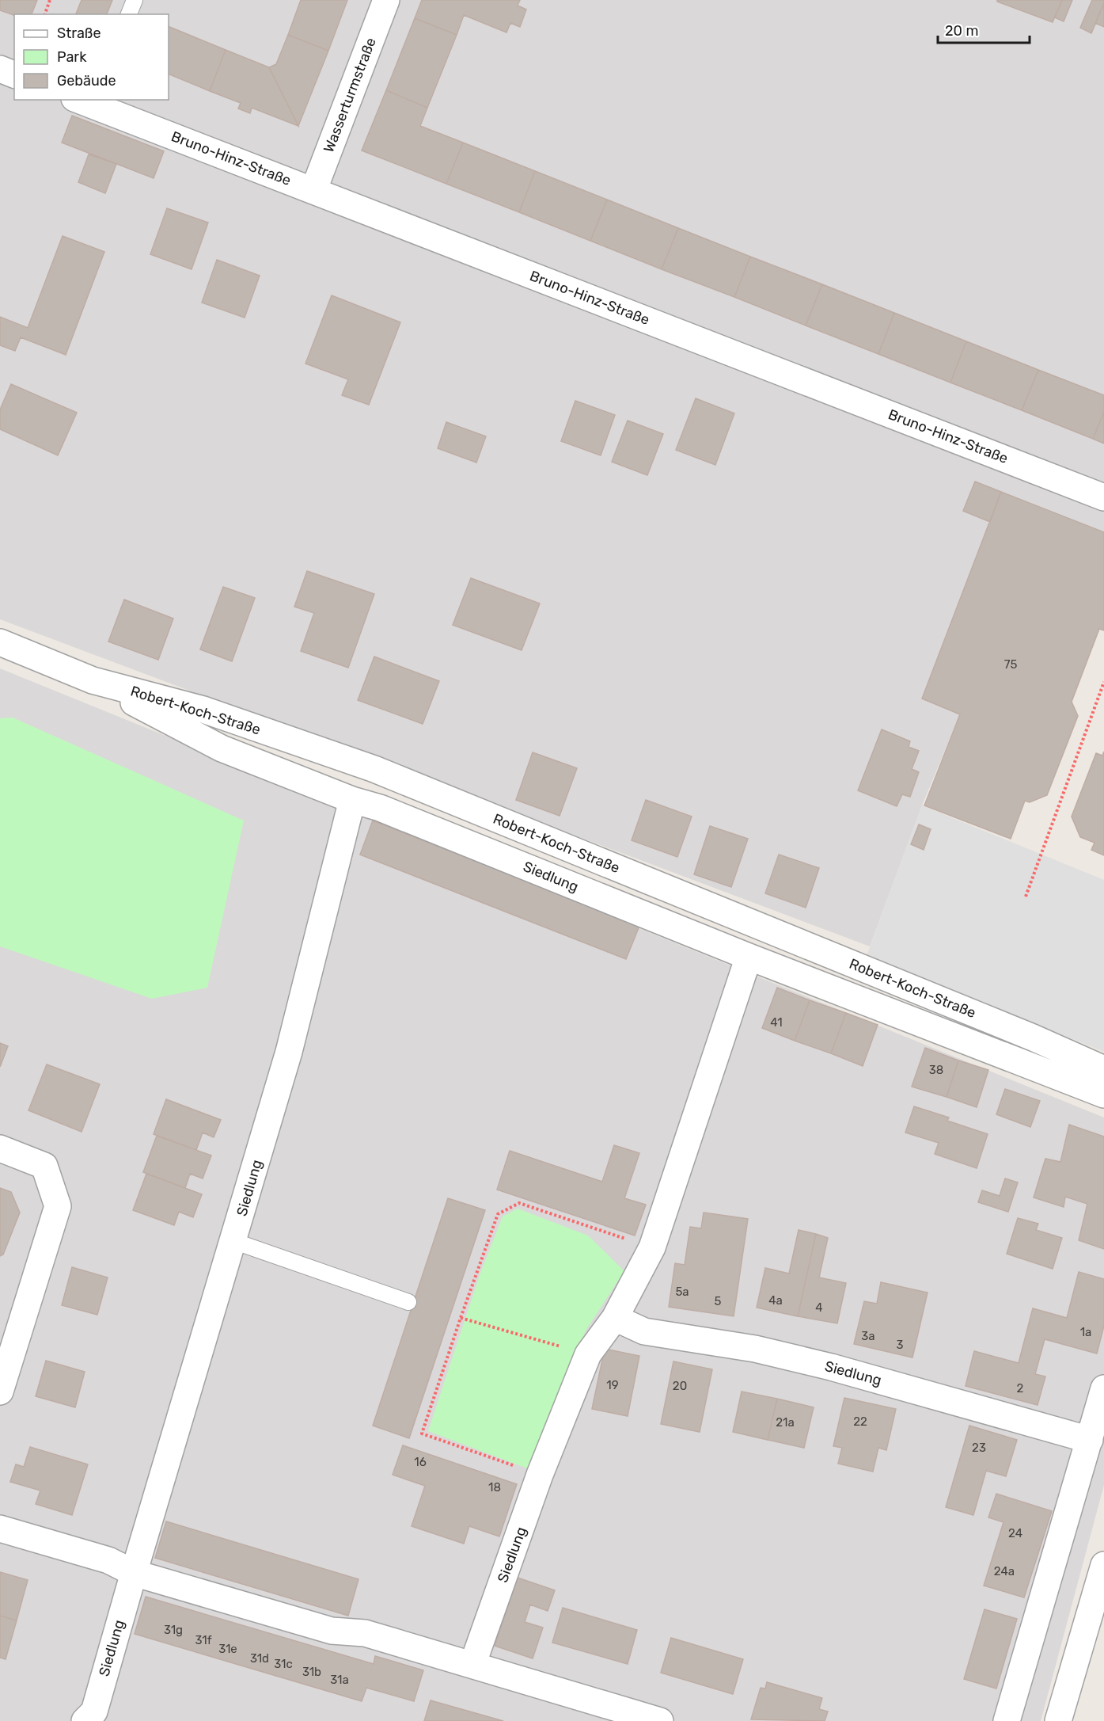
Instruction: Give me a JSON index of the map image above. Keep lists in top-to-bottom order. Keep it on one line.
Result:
{"streets":{"street":["Wasserturmstraße","Bruno-Hinz-Straße","Robert-Koch-Straße","Siedlung"]},"crossings":[["Wasserturmstraße","Bruno-Hinz-Straße"],["Robert-Koch-Straße","Siedlung"]],"house_numbers":["75","41","38","5a","4a","5","4","1a","3a","3","19","20","2","22","21a","23","16","18","24","24a","31g","31f","31e","31d","31c","31b","31a"],"legend":["Straße","Park","Gebäude"],"scale_bar":"20 m"}
